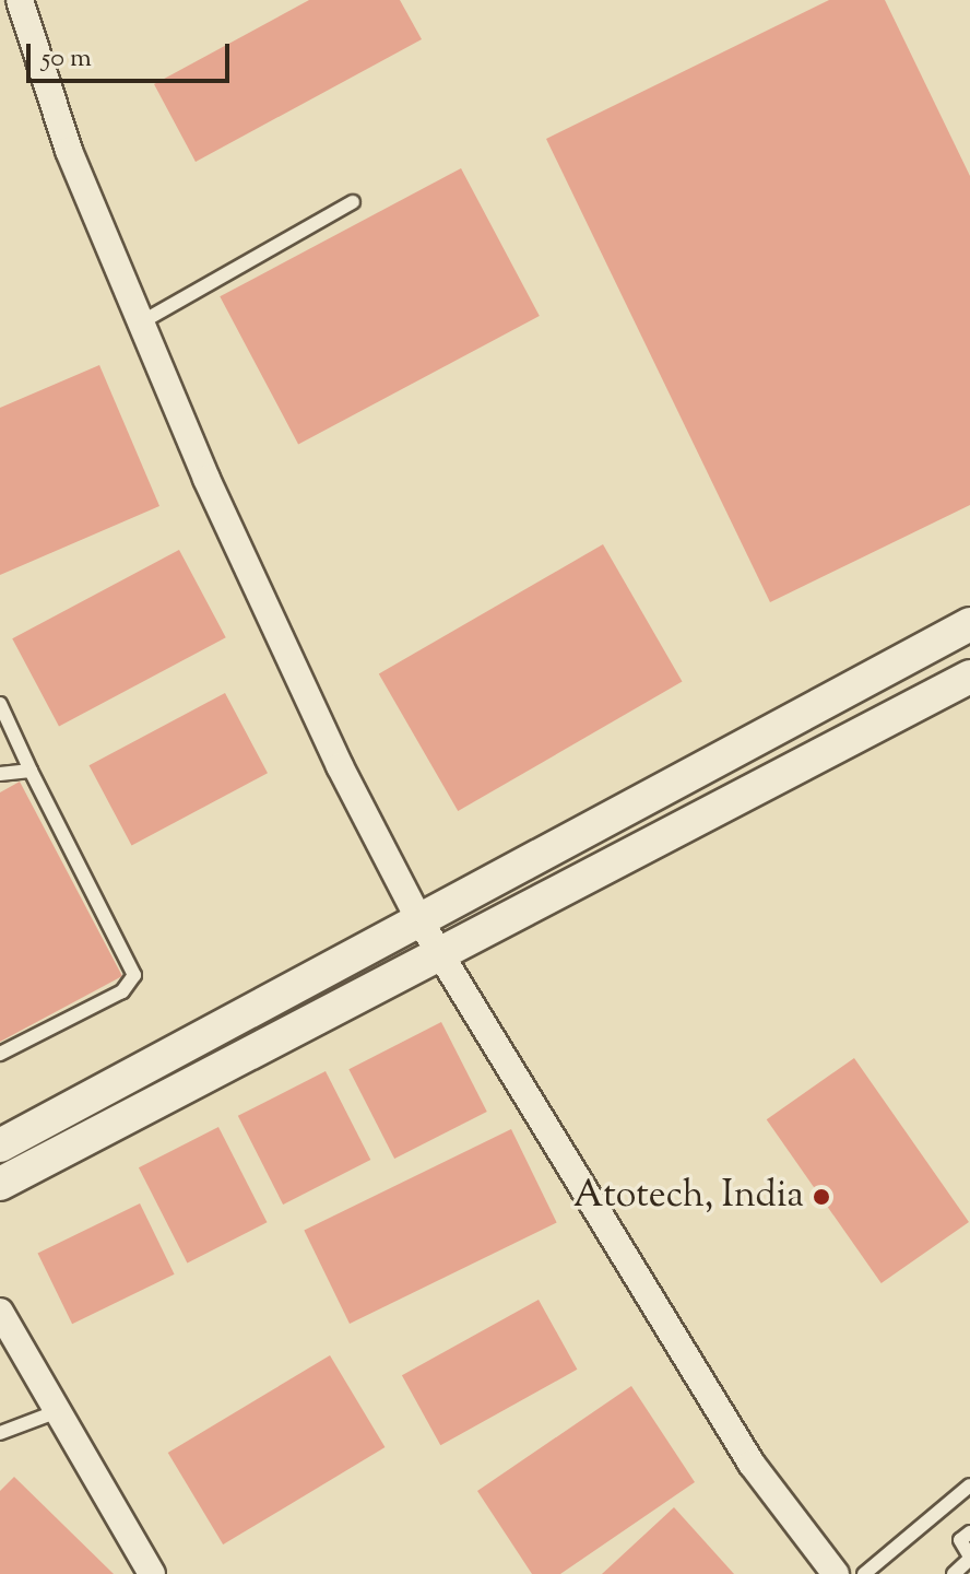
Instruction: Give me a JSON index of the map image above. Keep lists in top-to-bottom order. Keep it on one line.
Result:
{"places":["Atotech, India"],"scale_bar":"50 m"}
